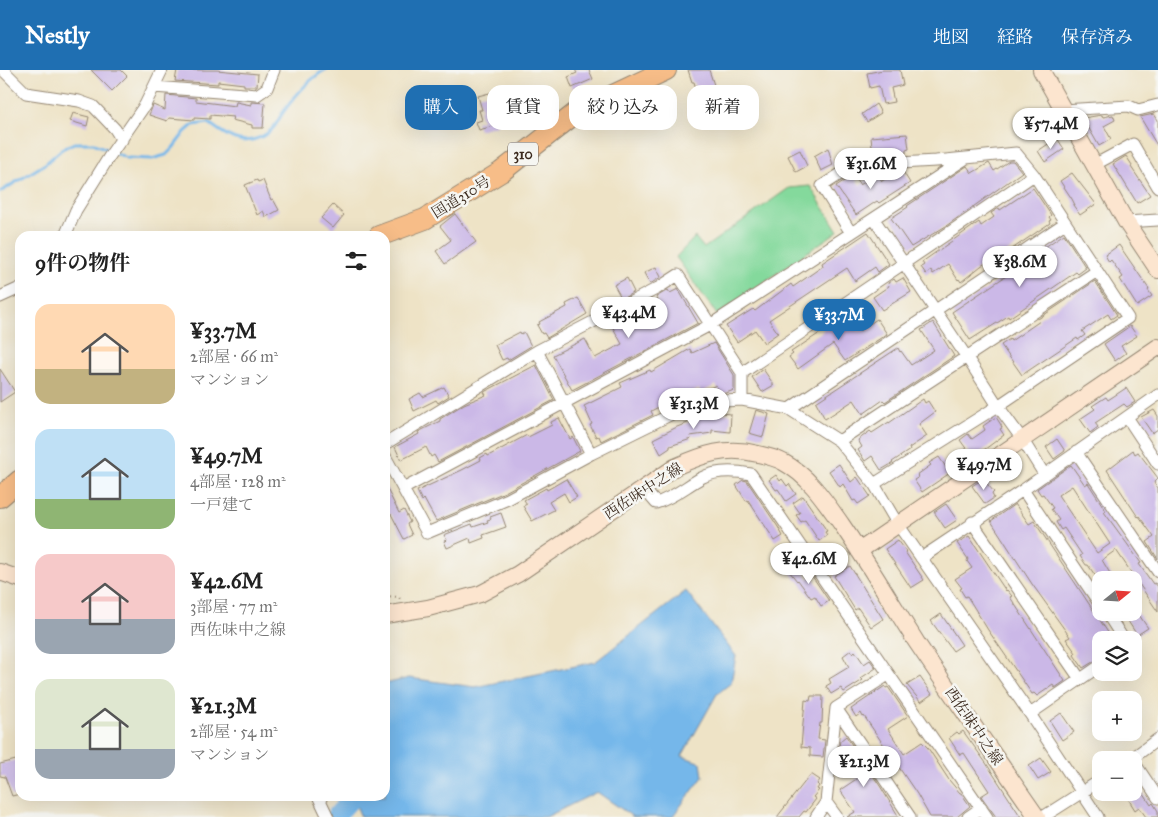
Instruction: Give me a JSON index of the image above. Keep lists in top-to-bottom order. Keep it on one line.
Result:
{"streets":{"highway":["310","国道310号"],"main road":["西佐味中之線"]},"north":"right","page":{"header":"Nestly","nav":["地図","経路","保存済み"],"chip":["購入","賃貸","絞り込み","新着"],"price":["¥57.4M","¥31.6M","¥38.6M","¥43.4M","¥33.7M","¥31.3M","¥49.7M","¥42.6M","¥21.3M"],"heading":"9件の物件","list":[{"name":"¥33.7M","note":"2部屋 · 66 m² · マンション"},{"name":"¥49.7M","note":"4部屋 · 128 m² · 一戸建て"},{"name":"¥42.6M","note":"3部屋 · 77 m² · 西佐味中之線"},{"name":"¥21.3M","note":"2部屋 · 54 m² · マンション"}],"map_buttons":["+","−"]}}
